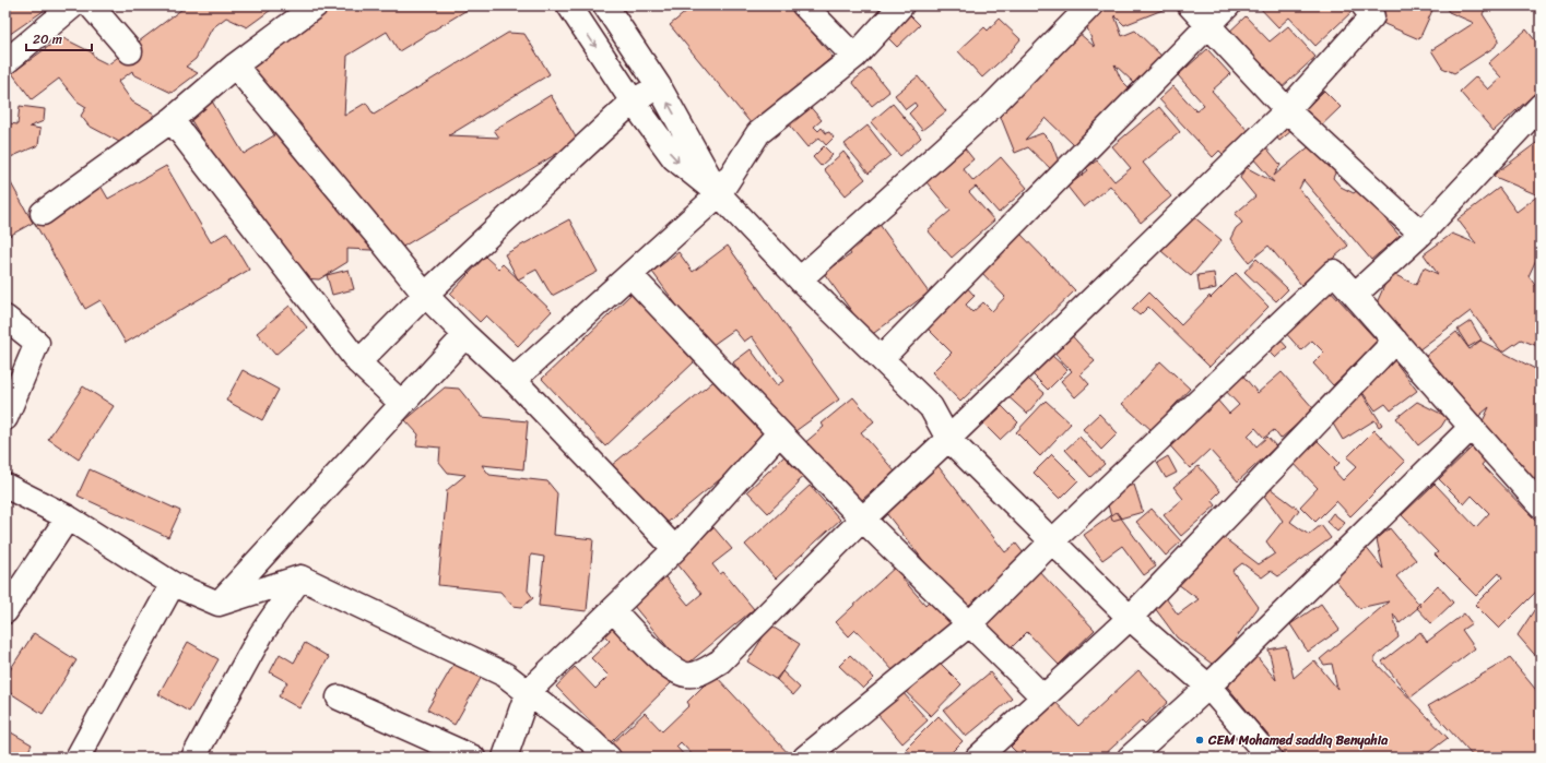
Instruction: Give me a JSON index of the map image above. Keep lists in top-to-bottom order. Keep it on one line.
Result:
{"places":["CEM Mohamed saddiq Benyahia"],"scale_bar":"20 m"}
